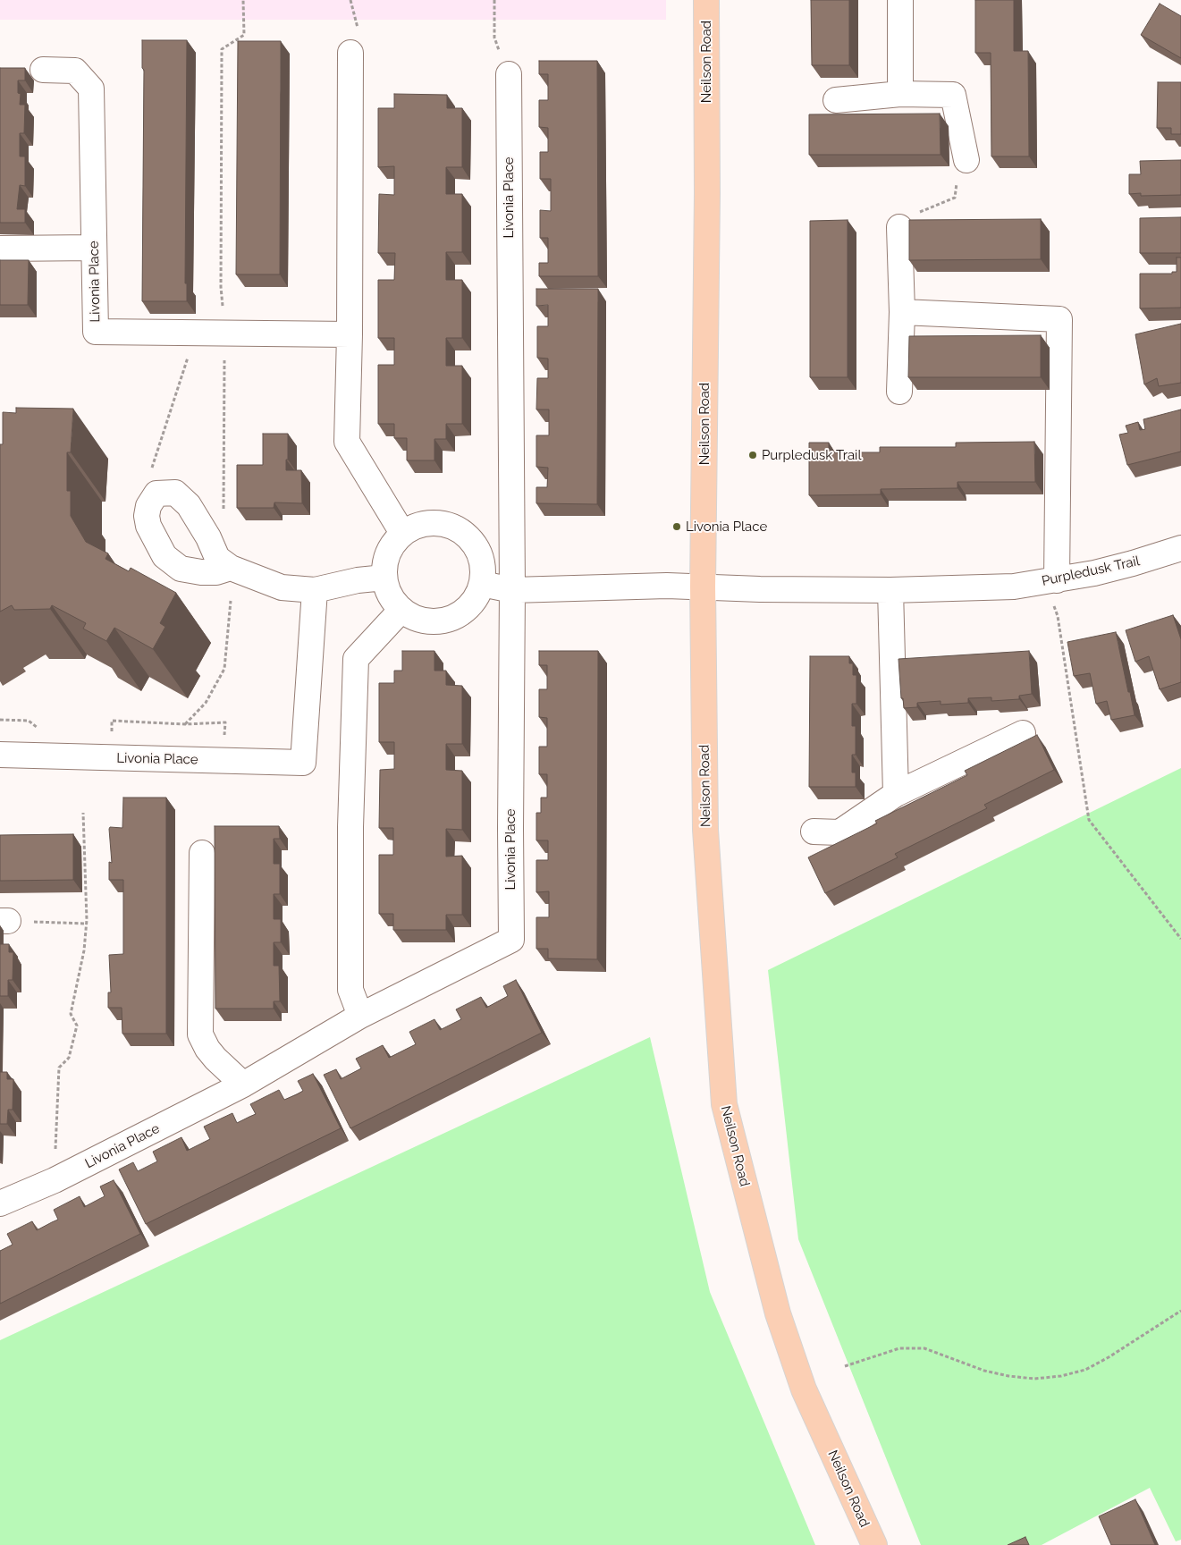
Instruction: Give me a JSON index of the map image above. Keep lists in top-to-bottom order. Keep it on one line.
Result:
{"streets":{"main road":["Neilson Road"],"street":["Livonia Place","Purpledusk Trail"]},"crossings":[["Neilson Road","Purpledusk Trail"]],"places":["Purpledusk Trail","Livonia Place"]}
